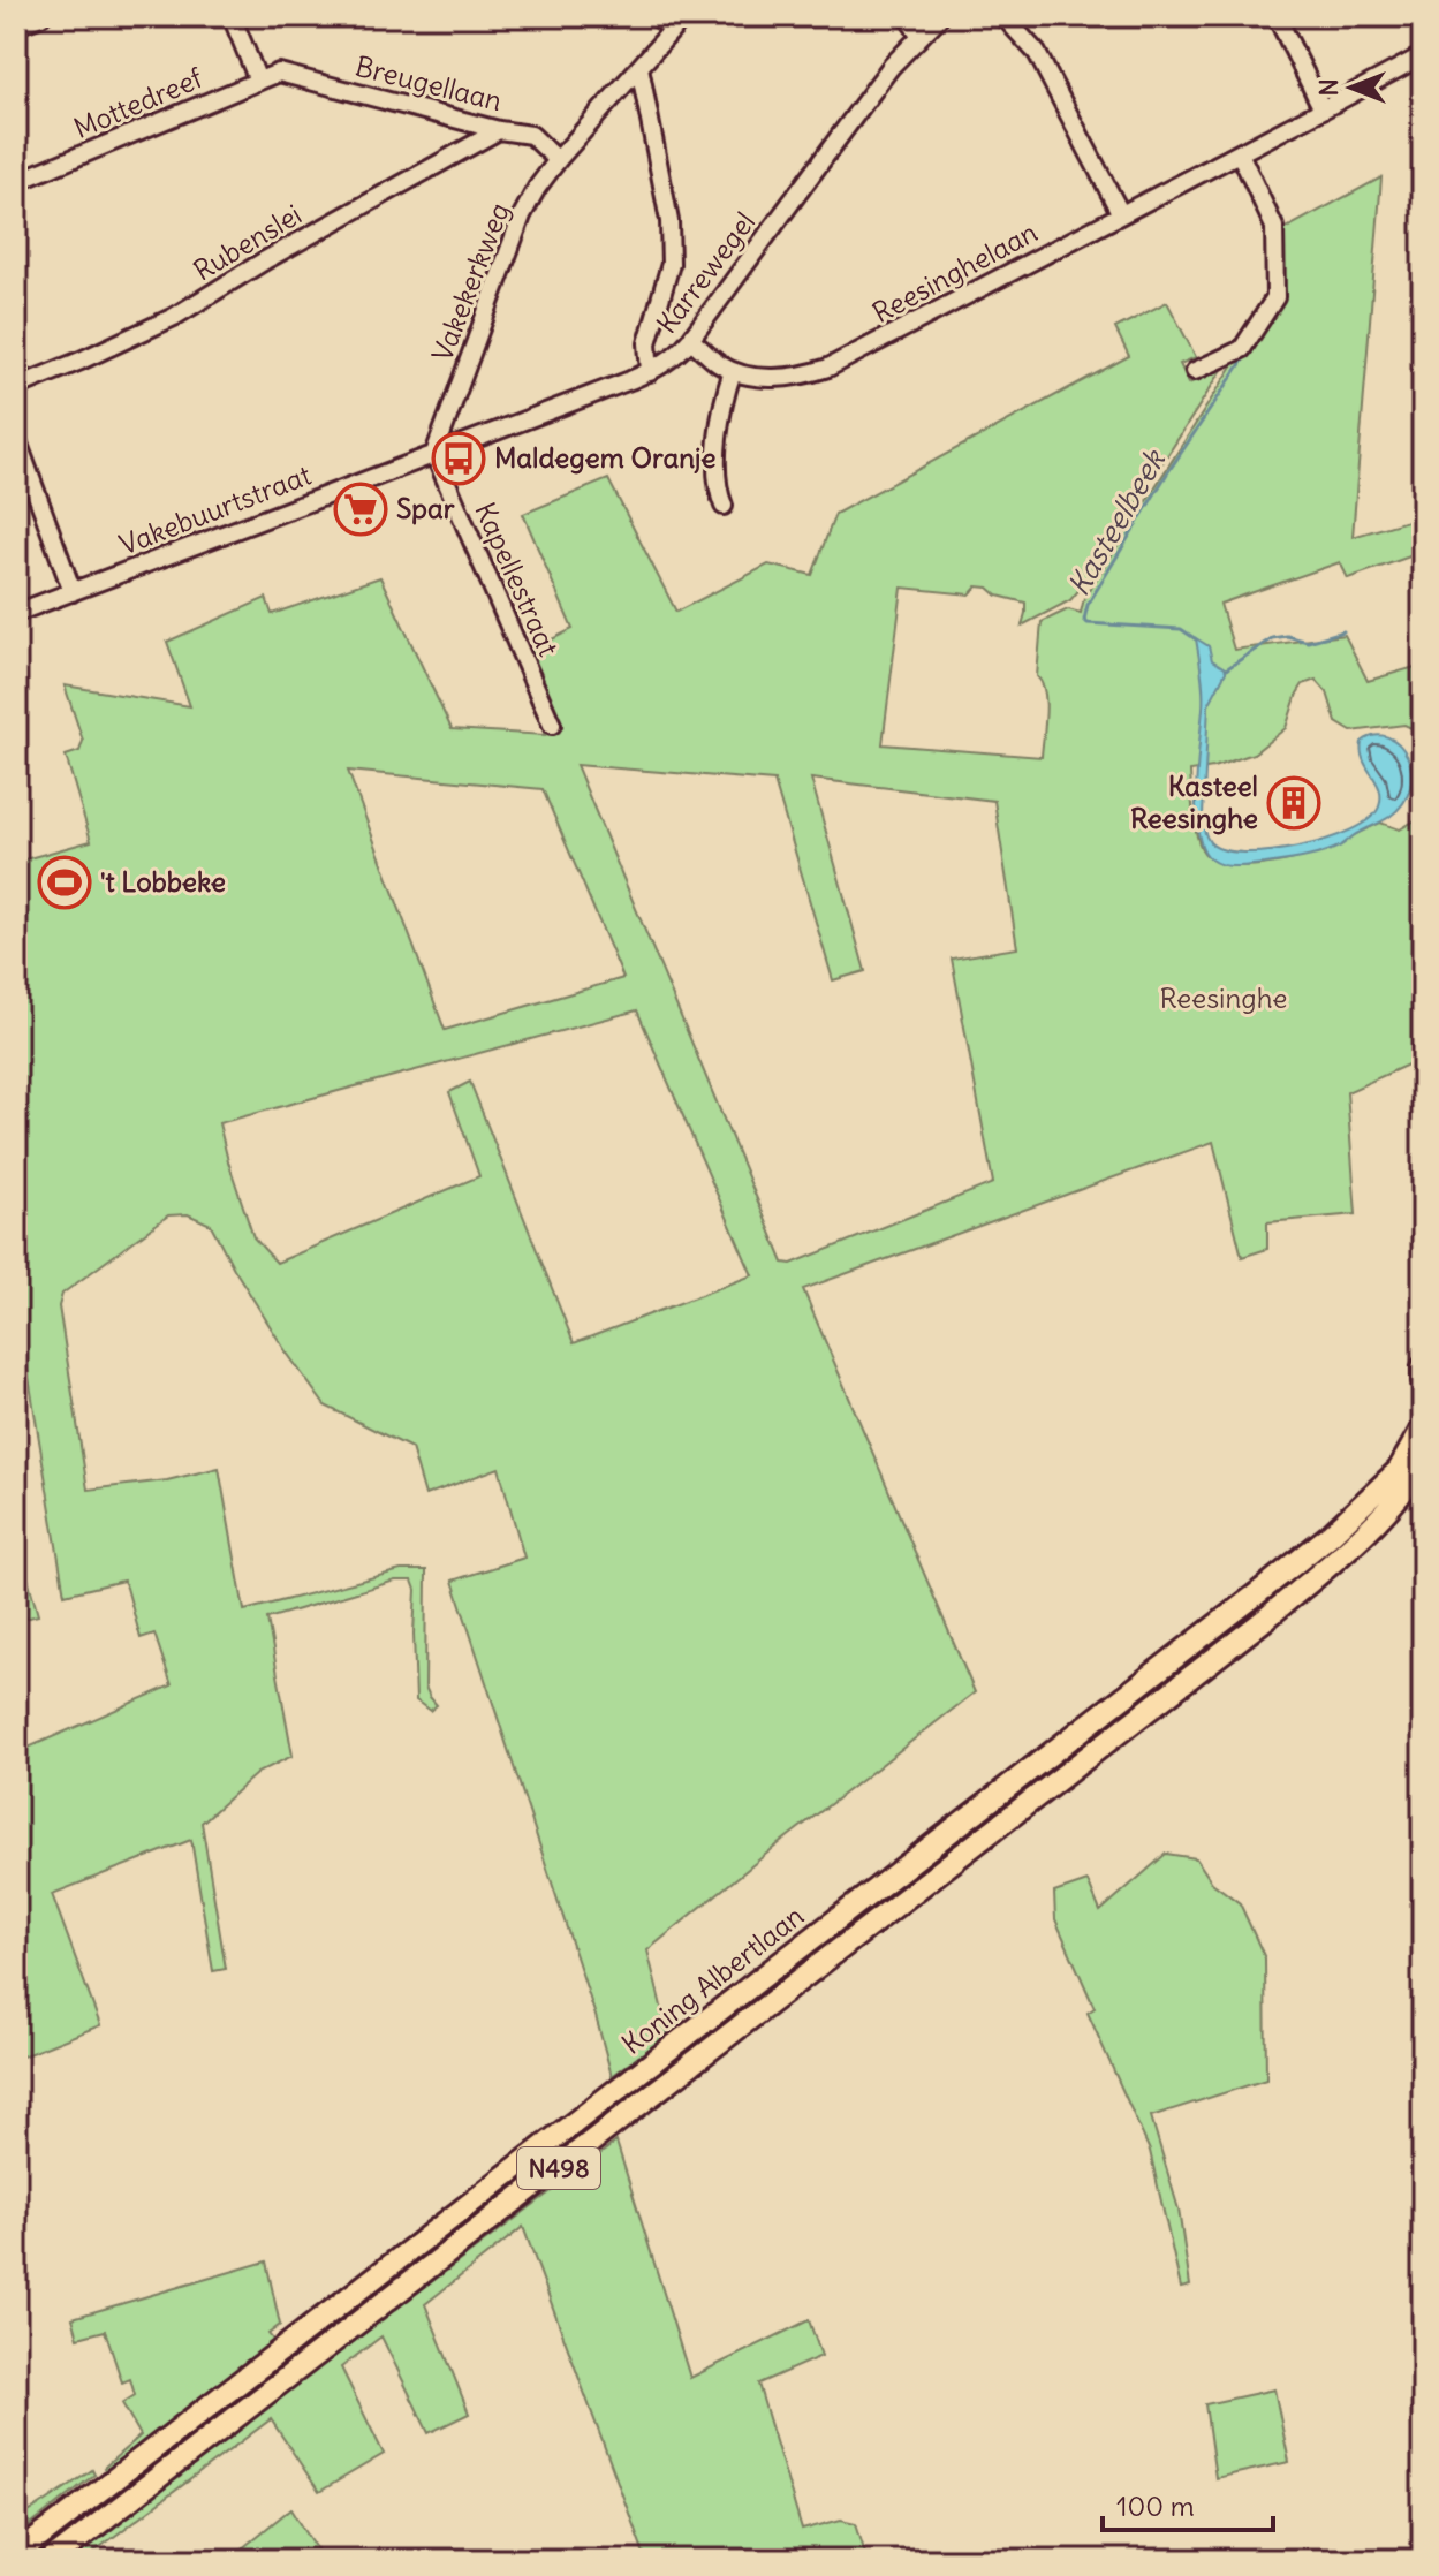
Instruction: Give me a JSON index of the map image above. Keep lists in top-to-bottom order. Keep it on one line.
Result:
{"streets":{"main road":["Koning Albertlaan","N498"],"street":["Breugellaan","Mottedreef","Rubenslei","Karrewegel","Reesinghelaan","Vakekerkweg","Vakebuurtstraat","Kapellestraat"]},"crossings":[["Breugellaan","Mottedreef"],["Breugellaan","Rubenslei"],["Breugellaan","Vakekerkweg"],["Karrewegel","Reesinghelaan"],["Karrewegel","Vakekerkweg"],["Karrewegel","Vakebuurtstraat"],["Karrewegel","Kapellestraat"],["Vakekerkweg","Vakebuurtstraat"],["Vakekerkweg","Kapellestraat"],["Vakebuurtstraat","Kapellestraat"]],"water":["Kasteelbeek"],"parks":["Reesinghe"],"places":{"bus stop":["Maldegem Oranje"],"supermarket":["Spar"],"building":["Kasteel Reesinghe"],"sports":["'t Lobbeke"]},"scale_bar":"100 m","north":"left"}
